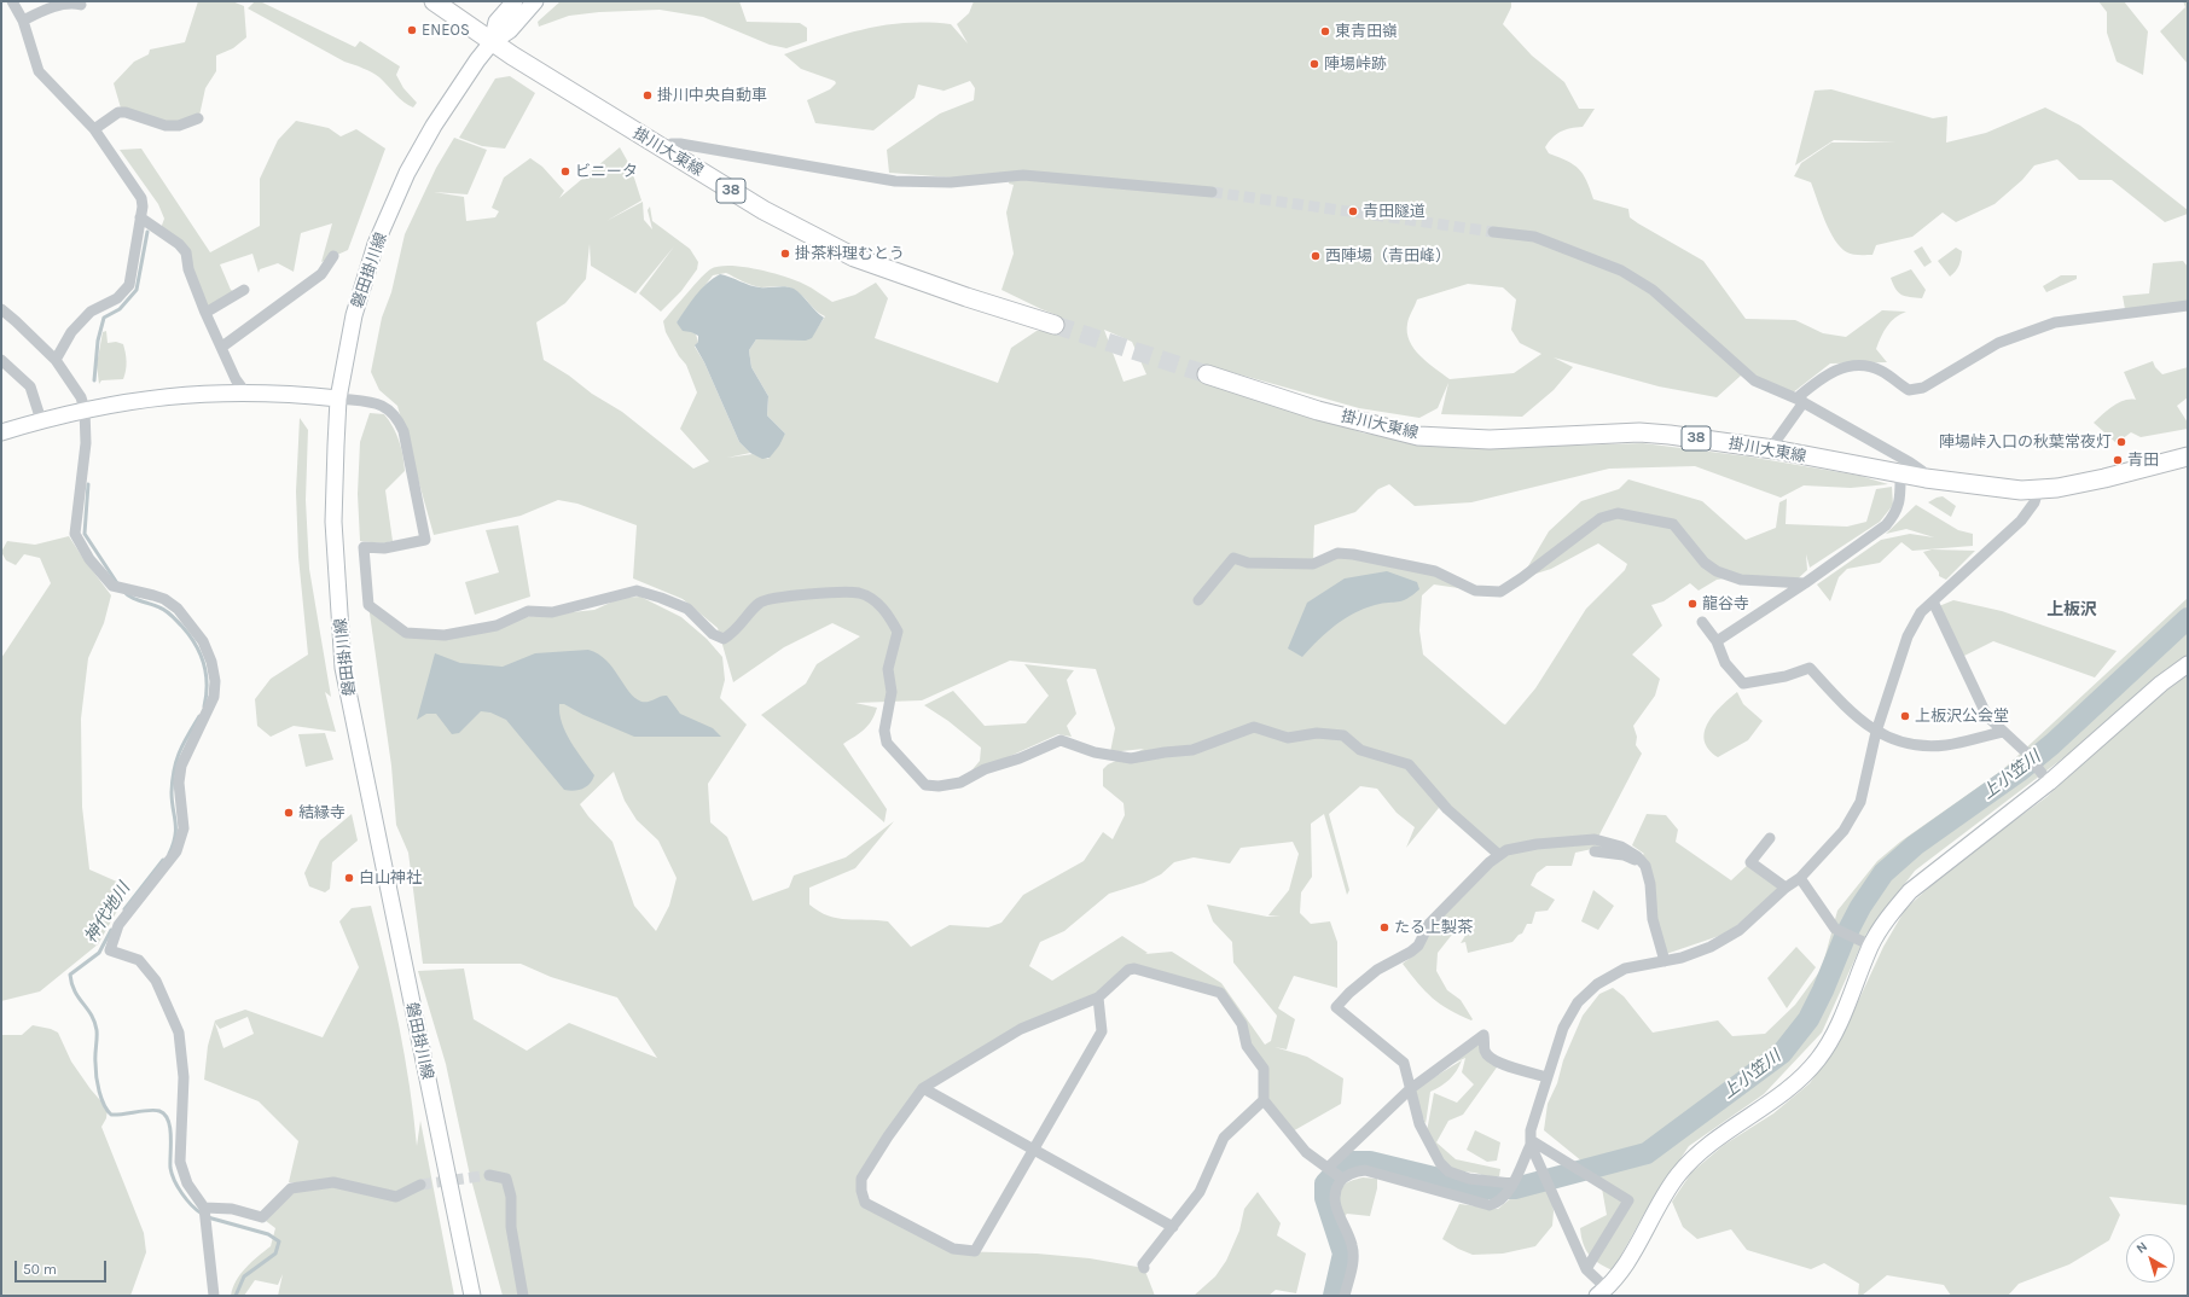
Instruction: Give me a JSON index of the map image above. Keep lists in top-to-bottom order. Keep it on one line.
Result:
{"streets":{"main road":["掛川大東線","38"],"street":["磐田掛川線"]},"crossings":[["掛川大東線","磐田掛川線"]],"districts":["上板沢"],"water":["上小笠川","神代地川"],"places":["ENEOS","東青田嶺","陣場峠跡","掛川中央自動車","ビニータ","青田隧道","掛茶料理むとう","西陣場（青田峰）","陣場峠入口の秋葉常夜灯","青田","龍谷寺","上板沢公会堂","結縁寺","白山神社","たる上製茶"],"scale_bar":"50 m","north":"top left"}
